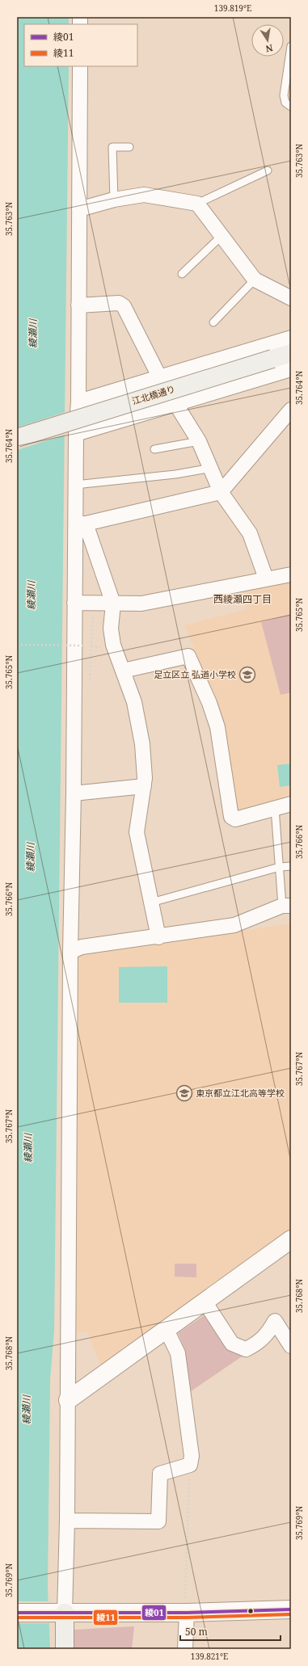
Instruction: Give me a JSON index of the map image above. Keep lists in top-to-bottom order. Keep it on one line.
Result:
{"streets":{"main road":["江北橋通り"]},"districts":["西綾瀬四丁目"],"water":["綾瀬川"],"places":{"school or university":["足立区立 弘道小学校","東京都立江北高等学校"]},"lines":["transit line 綾01","transit line 綾11"],"legend":["綾01","綾11"],"scale_bar":"50 m","north":"bottom","coordinates":["139.819°E","35.763°N","35.764°N","35.765°N","35.766°N","35.767°N","35.768°N","35.769°N","139.821°E"]}
